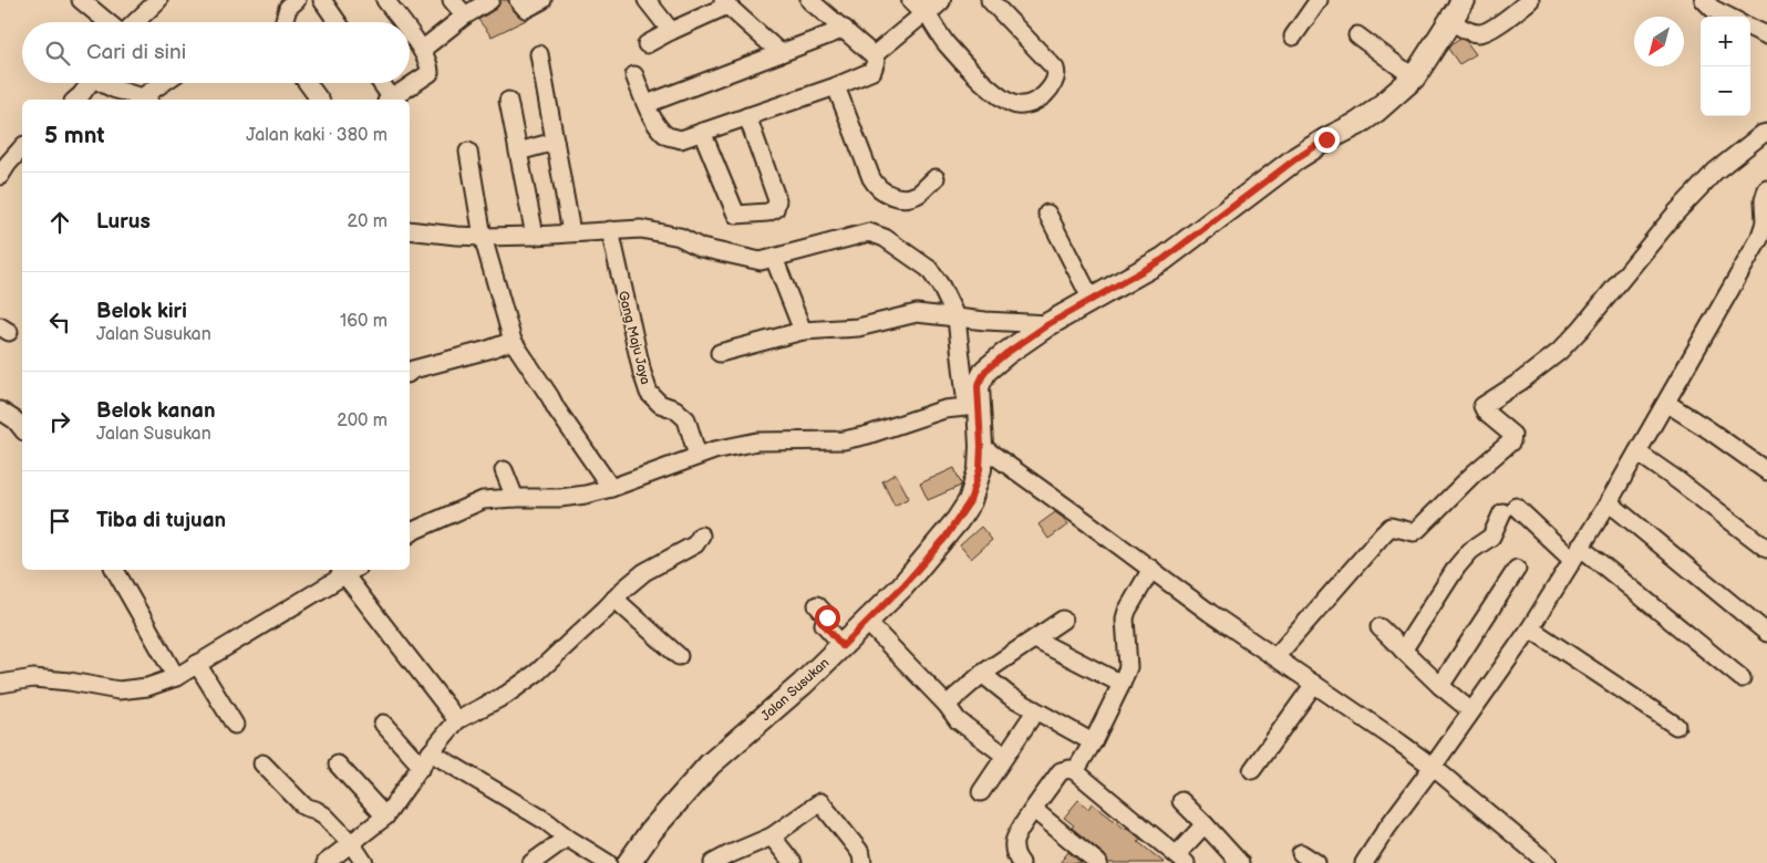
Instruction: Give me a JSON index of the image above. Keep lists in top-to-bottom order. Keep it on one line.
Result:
{"streets":{"street":["Gang Maju Jaya","Jalan Susukan"]},"north":"bottom left","page":{"map_buttons":["+","−"],"search":"Cari di sini","heading":["5 mnt","Jalan kaki · 380 m"],"list":[["Lurus","20 m"],["Belok kiri","Jalan Susukan","160 m"],["Belok kanan","Jalan Susukan","200 m"],"Tiba di tujuan"]}}
